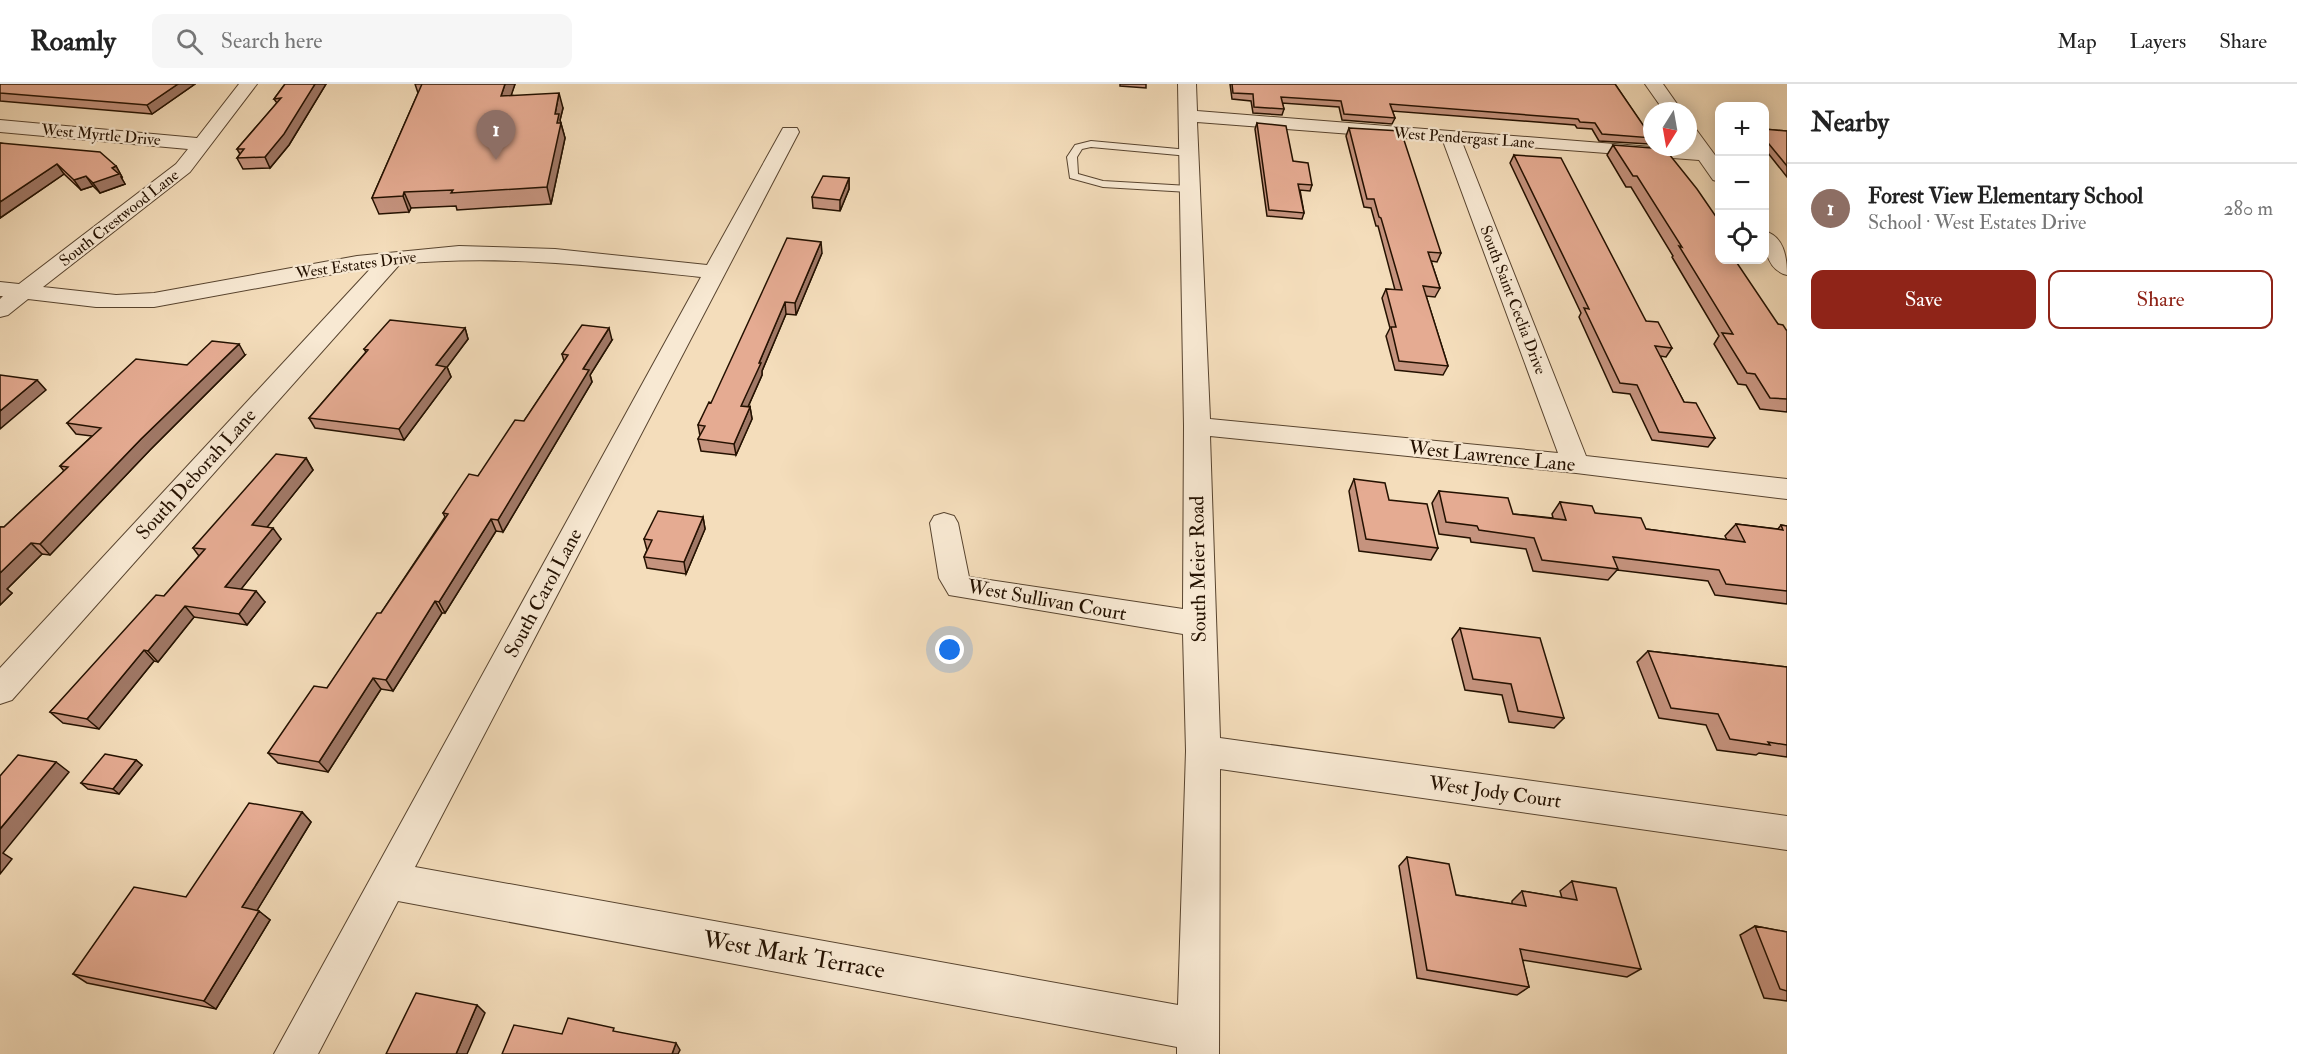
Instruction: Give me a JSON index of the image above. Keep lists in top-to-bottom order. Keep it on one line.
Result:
{"streets":{"street":["West Myrtle Drive","West Pendergast Lane","South Crestwood Lane","West Estates Drive","South Saint Ceclia Drive","West Lawrence Lane","South Deborah Lane","South Meier Road","South Carol Lane","West Sullivan Court","West Jody Court","West Mark Terrace"]},"crossings":[["West Myrtle Drive","South Crestwood Lane"],["West Pendergast Lane","South Saint Ceclia Drive"],["West Pendergast Lane","South Meier Road"],["South Crestwood Lane","West Estates Drive"],["West Estates Drive","South Deborah Lane"],["West Estates Drive","South Carol Lane"],["South Saint Ceclia Drive","West Lawrence Lane"],["West Lawrence Lane","South Meier Road"],["South Meier Road","West Sullivan Court"],["South Meier Road","West Jody Court"],["South Meier Road","West Mark Terrace"],["South Carol Lane","West Mark Terrace"]],"north":"bottom","page":{"header":"Roamly","search":"Search here","nav":["Map","Layers","Share"],"heading":"Nearby","map_buttons":["+","−"],"pins":"1","list":[{"mark":"1","name":"Forest View Elementary School","note":"School · West Estates Drive","value":"280 m"}],"buttons":["Save","Share"]}}
